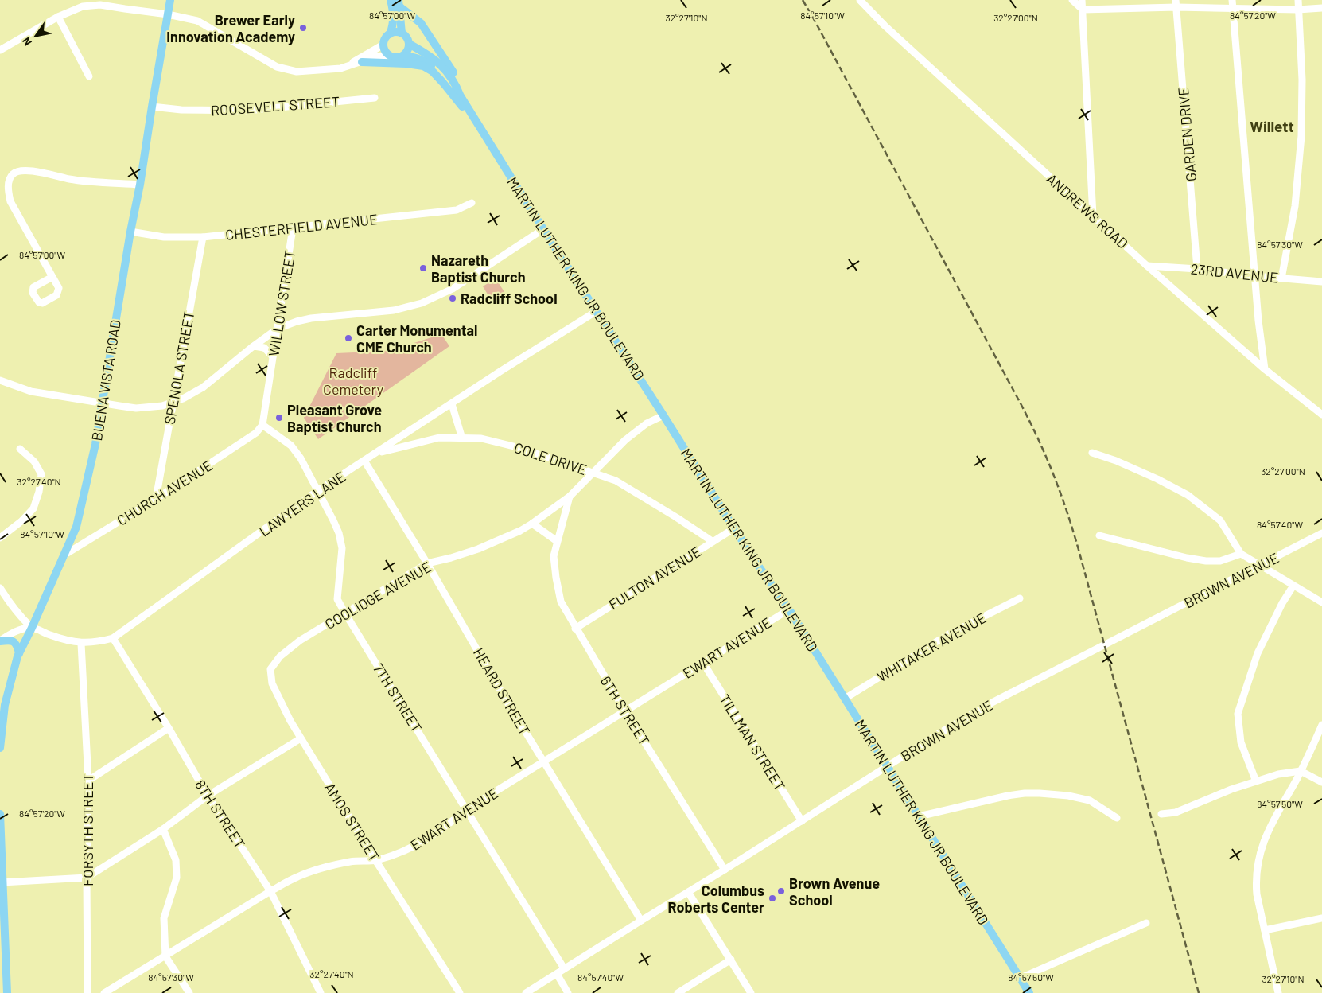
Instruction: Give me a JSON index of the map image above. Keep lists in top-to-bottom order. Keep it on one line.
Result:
{"streets":{"main road":["MARTIN LUTHER KING JR BOULEVARD","BUENA VISTA ROAD"],"street":["ROOSEVELT STREET","GARDEN DRIVE","ANDREWS ROAD","CHESTERFIELD AVENUE","23RD AVENUE","WILLOW STREET","SPENOLA STREET","COLE DRIVE","CHURCH AVENUE","LAWYERS LANE","FULTON AVENUE","BROWN AVENUE","COOLIDGE AVENUE","WHITAKER AVENUE","EWART AVENUE","HEARD STREET","7TH STREET","6TH STREET","TILLMAN STREET","8TH STREET","AMOS STREET","FORSYTH STREET"]},"crossings":[["ROOSEVELT STREET","BUENA VISTA ROAD"],["GARDEN DRIVE","23RD AVENUE"],["ANDREWS ROAD","23RD AVENUE"],["CHESTERFIELD AVENUE","WILLOW STREET"],["CHESTERFIELD AVENUE","SPENOLA STREET"],["CHESTERFIELD AVENUE","BUENA VISTA ROAD"],["MARTIN LUTHER KING JR BOULEVARD","LAWYERS LANE"],["MARTIN LUTHER KING JR BOULEVARD","FULTON AVENUE"],["MARTIN LUTHER KING JR BOULEVARD","BROWN AVENUE"],["MARTIN LUTHER KING JR BOULEVARD","COOLIDGE AVENUE"],["MARTIN LUTHER KING JR BOULEVARD","WHITAKER AVENUE"],["MARTIN LUTHER KING JR BOULEVARD","EWART AVENUE"],["WILLOW STREET","CHURCH AVENUE"],["WILLOW STREET","7TH STREET"],["SPENOLA STREET","CHURCH AVENUE"],["BUENA VISTA ROAD","CHURCH AVENUE"],["BUENA VISTA ROAD","LAWYERS LANE"],["COLE DRIVE","LAWYERS LANE"],["COLE DRIVE","FULTON AVENUE"],["COLE DRIVE","COOLIDGE AVENUE"],["CHURCH AVENUE","7TH STREET"],["LAWYERS LANE","HEARD STREET"],["LAWYERS LANE","7TH STREET"],["LAWYERS LANE","8TH STREET"],["LAWYERS LANE","FORSYTH STREET"],["FULTON AVENUE","6TH STREET"],["BROWN AVENUE","HEARD STREET"],["BROWN AVENUE","7TH STREET"],["BROWN AVENUE","6TH STREET"],["BROWN AVENUE","TILLMAN STREET"],["COOLIDGE AVENUE","HEARD STREET"],["COOLIDGE AVENUE","7TH STREET"],["COOLIDGE AVENUE","6TH STREET"],["COOLIDGE AVENUE","AMOS STREET"],["EWART AVENUE","HEARD STREET"],["EWART AVENUE","7TH STREET"],["EWART AVENUE","6TH STREET"],["EWART AVENUE","TILLMAN STREET"],["EWART AVENUE","8TH STREET"],["EWART AVENUE","AMOS STREET"]],"districts":["Willett"],"parks":["Radcliff Cemetery"],"places":["Brewer Early Innovation Academy","Nazareth Baptist Church","Radcliff School","Carter Monumental CME Church","Pleasant Grove Baptist Church","Brown Avenue School","Columbus Roberts Center"],"north":"bottom left","coordinates":["84°57'00\"W","84°57'10\"W","84°57'20\"W","32°27'10\"N","32°27'00\"N","84°57'30\"W","32°27'40\"N","84°57'40\"W","84°57'50\"W"]}
